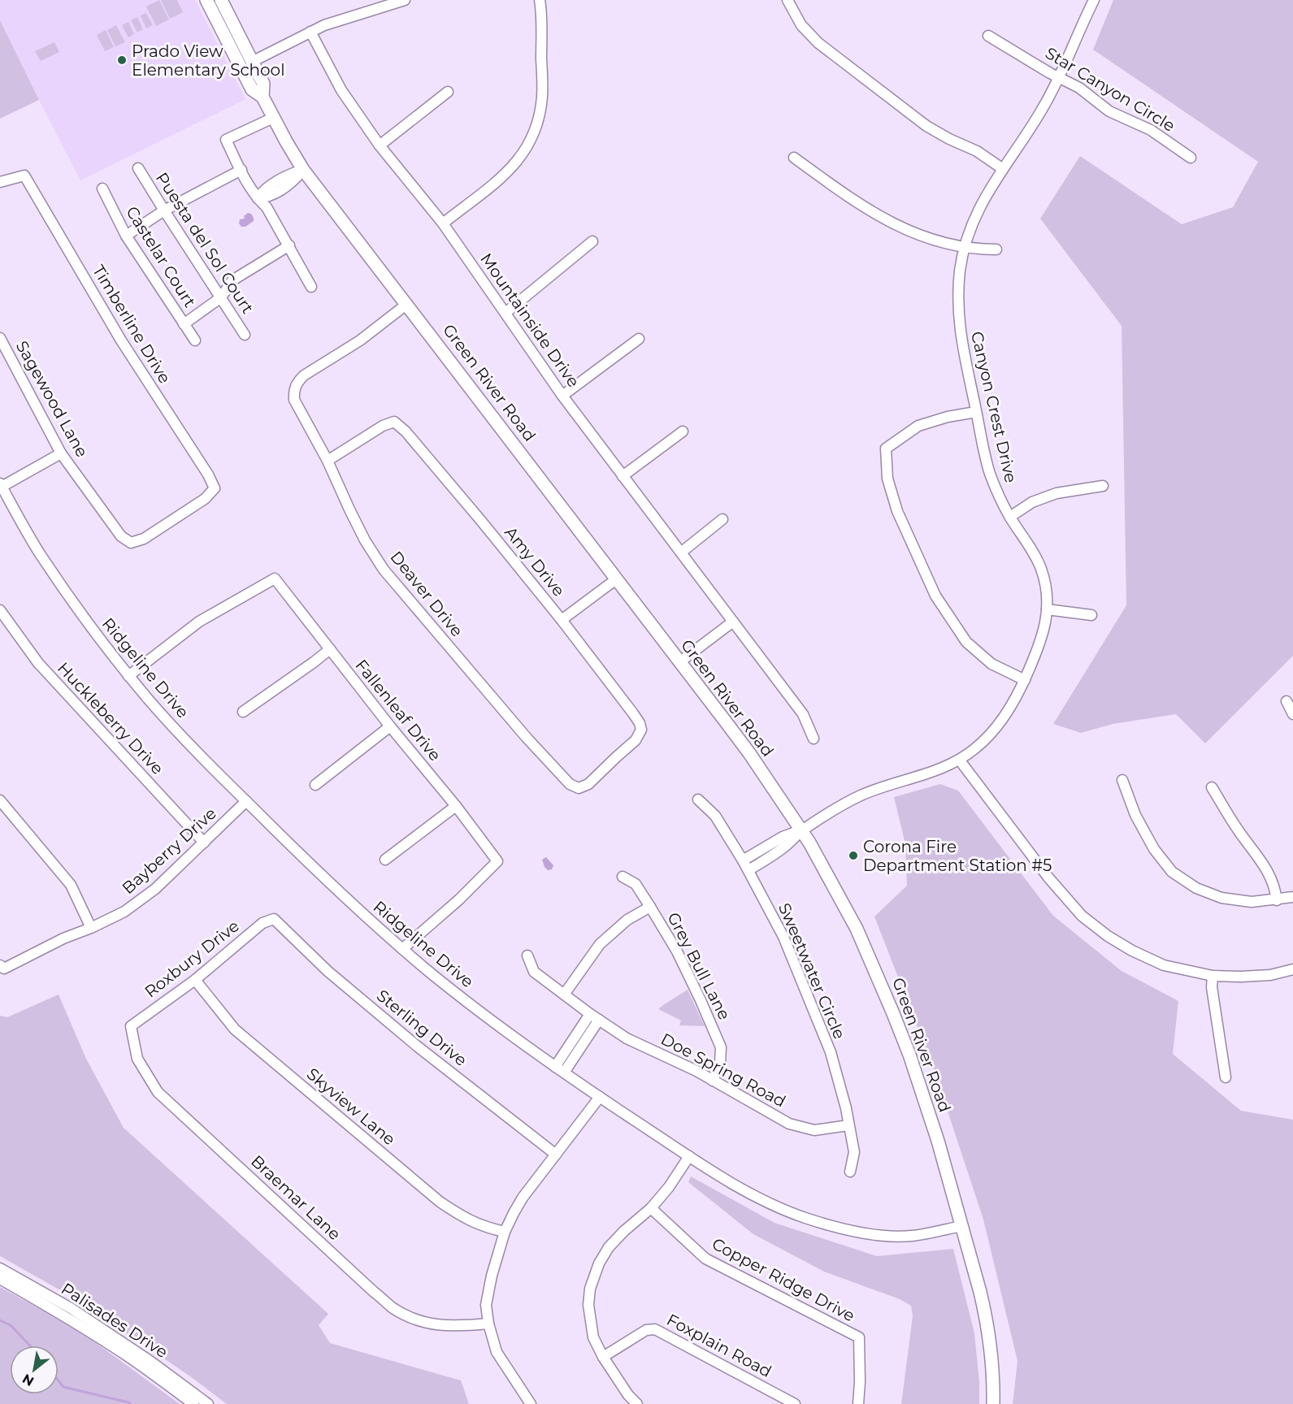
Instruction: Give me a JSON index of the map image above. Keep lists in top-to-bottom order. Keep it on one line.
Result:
{"streets":{"main road":["Green River Road"],"street":["Star Canyon Circle","Puesta del Sol Court","Castelar Court","Mountainside Drive","Timberline Drive","Sagewood Lane","Canyon Crest Drive","Amy Drive","Deaver Drive","Ridgeline Drive","Fallenleaf Drive","Huckleberry Drive","Bayberry Drive","Roxbury Drive","Grey Bull Lane","Sweetwater Circle","Sterling Drive","Doe Spring Road","Skyview Lane","Braemar Lane","Copper Ridge Drive","Palisades Drive","Foxplain Road"]},"crossings":[["Star Canyon Circle","Canyon Crest Drive"],["Timberline Drive","Sagewood Lane"],["Green River Road","Canyon Crest Drive"],["Green River Road","Deaver Drive"],["Green River Road","Ridgeline Drive"],["Canyon Crest Drive","Sweetwater Circle"],["Amy Drive","Deaver Drive"],["Ridgeline Drive","Fallenleaf Drive"],["Ridgeline Drive","Bayberry Drive"],["Huckleberry Drive","Bayberry Drive"],["Roxbury Drive","Sterling Drive"],["Roxbury Drive","Skyview Lane"],["Roxbury Drive","Braemar Lane"],["Grey Bull Lane","Doe Spring Road"],["Sweetwater Circle","Doe Spring Road"]],"places":["Prado View Elementary School","Corona Fire Department Station #5"],"north":"bottom left"}
